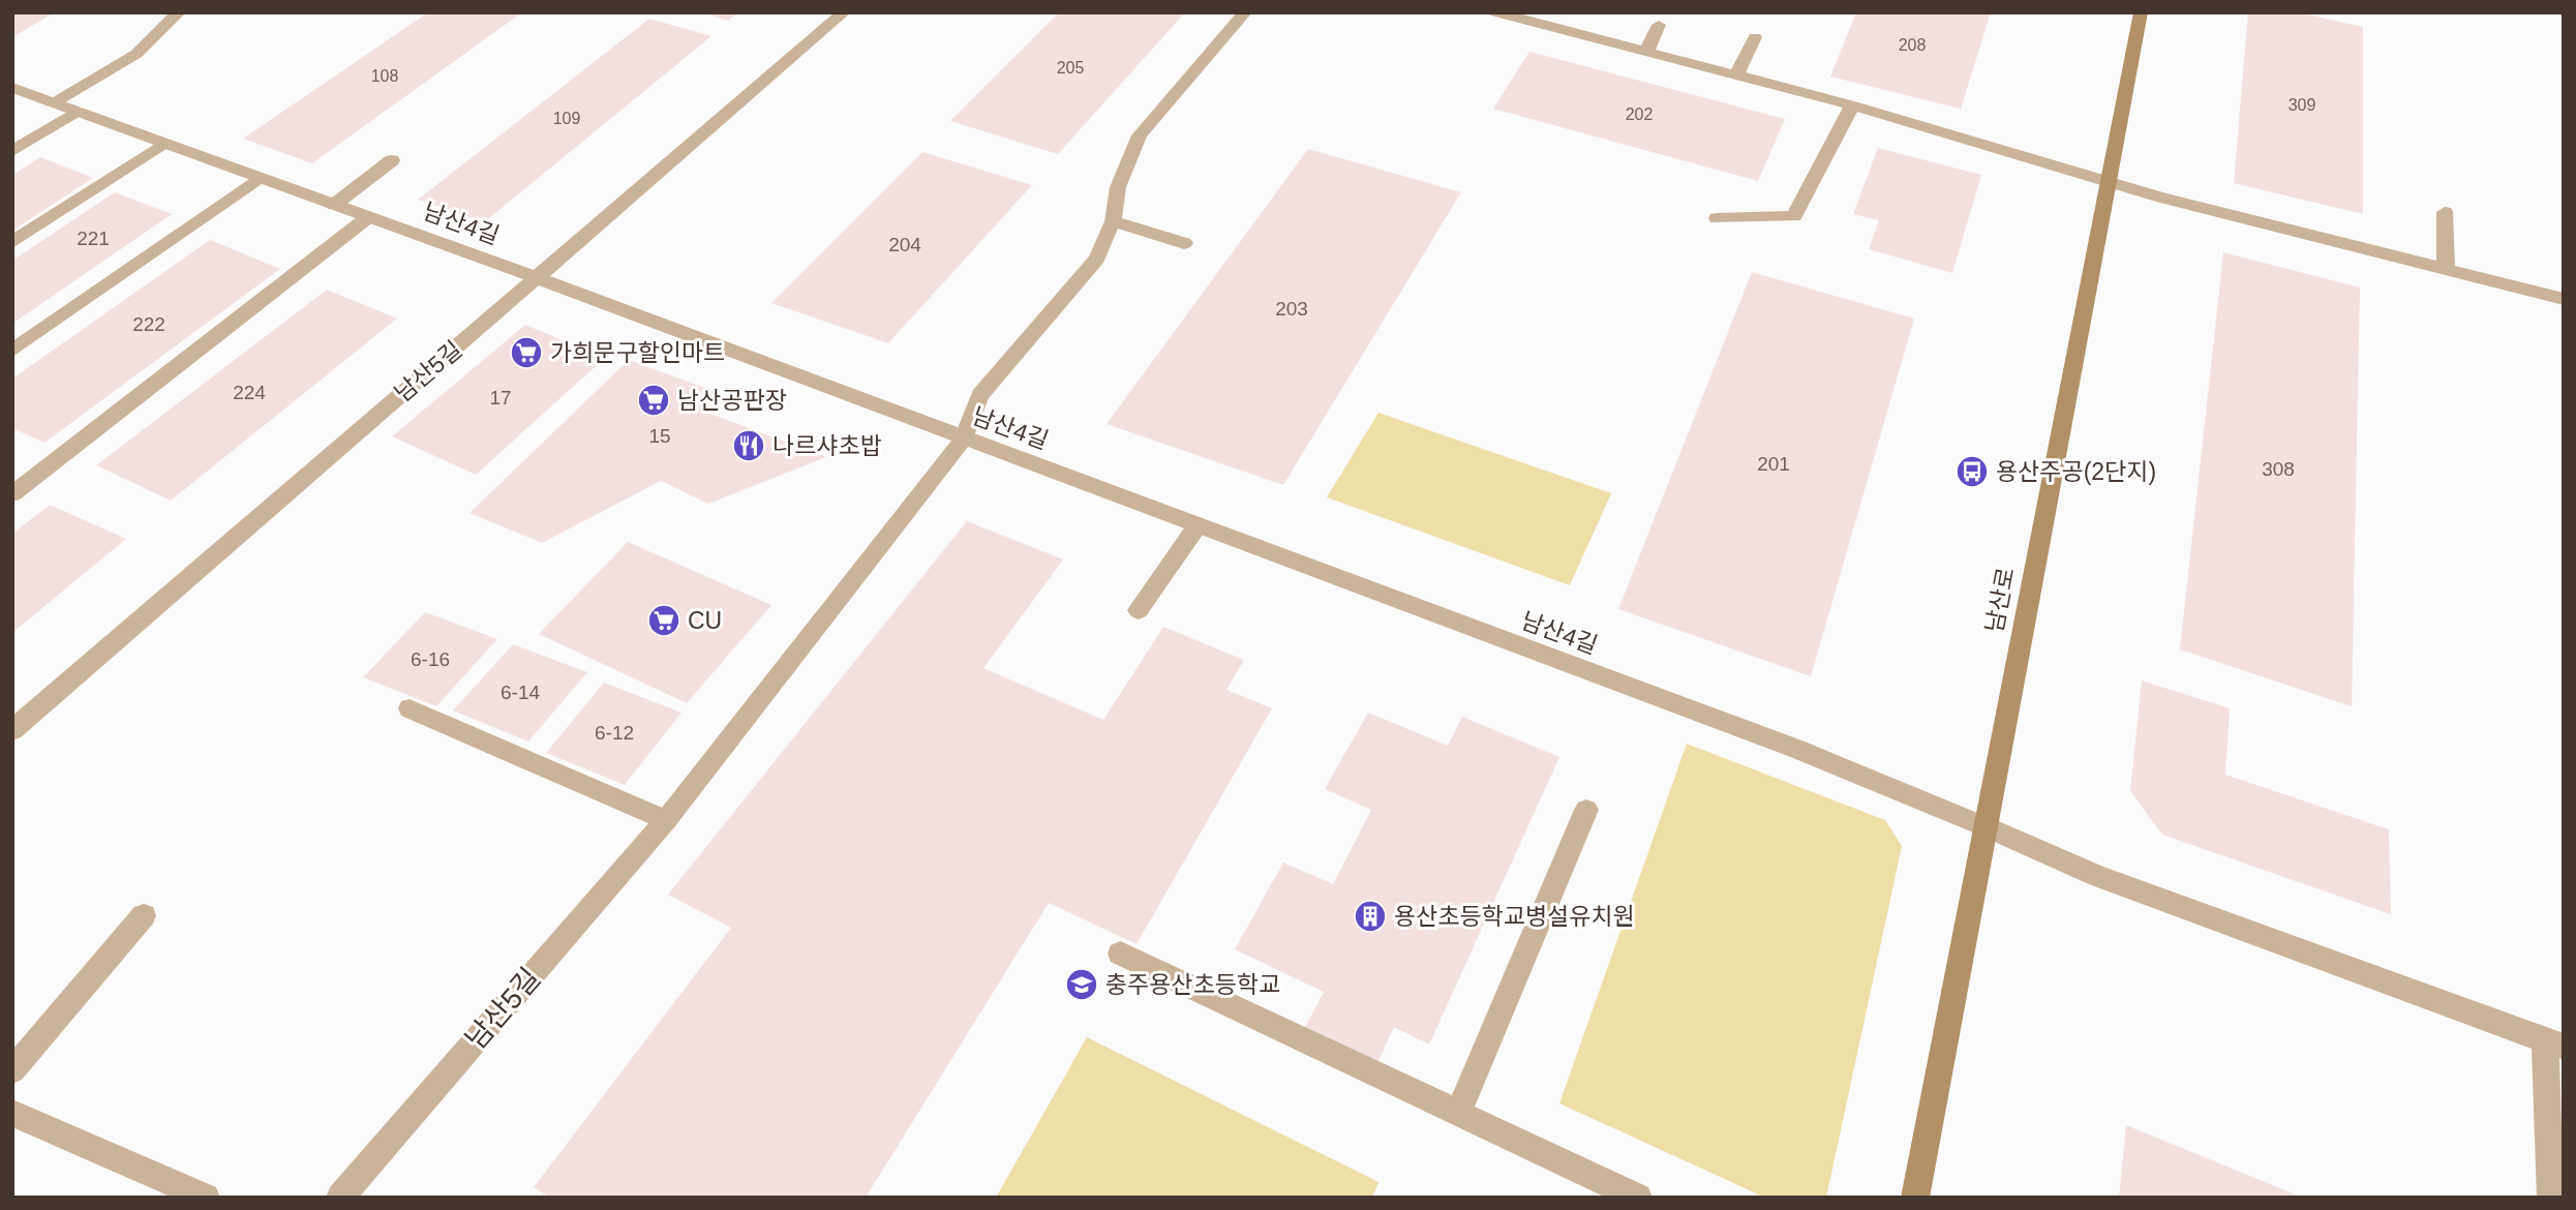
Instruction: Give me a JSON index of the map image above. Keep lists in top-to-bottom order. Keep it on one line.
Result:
{"streets":{"street":["남산4길","남산5길","남산로"]},"crossings":[["남산4길","남산5길"],["남산4길","남산로"]],"places":{"supermarket":["가희문구할인마트","남산공판장","CU"],"restaurant":["나르샤초밥"],"bus stop":["용산주공(2단지)"],"building":["용산초등학교병설유치원"],"school or university":["충주용산초등학교"]},"house_numbers":["208","205","108","309","202","109","221","204","203","222","224","17","15","201","308","6-16","6-14","6-12"]}
